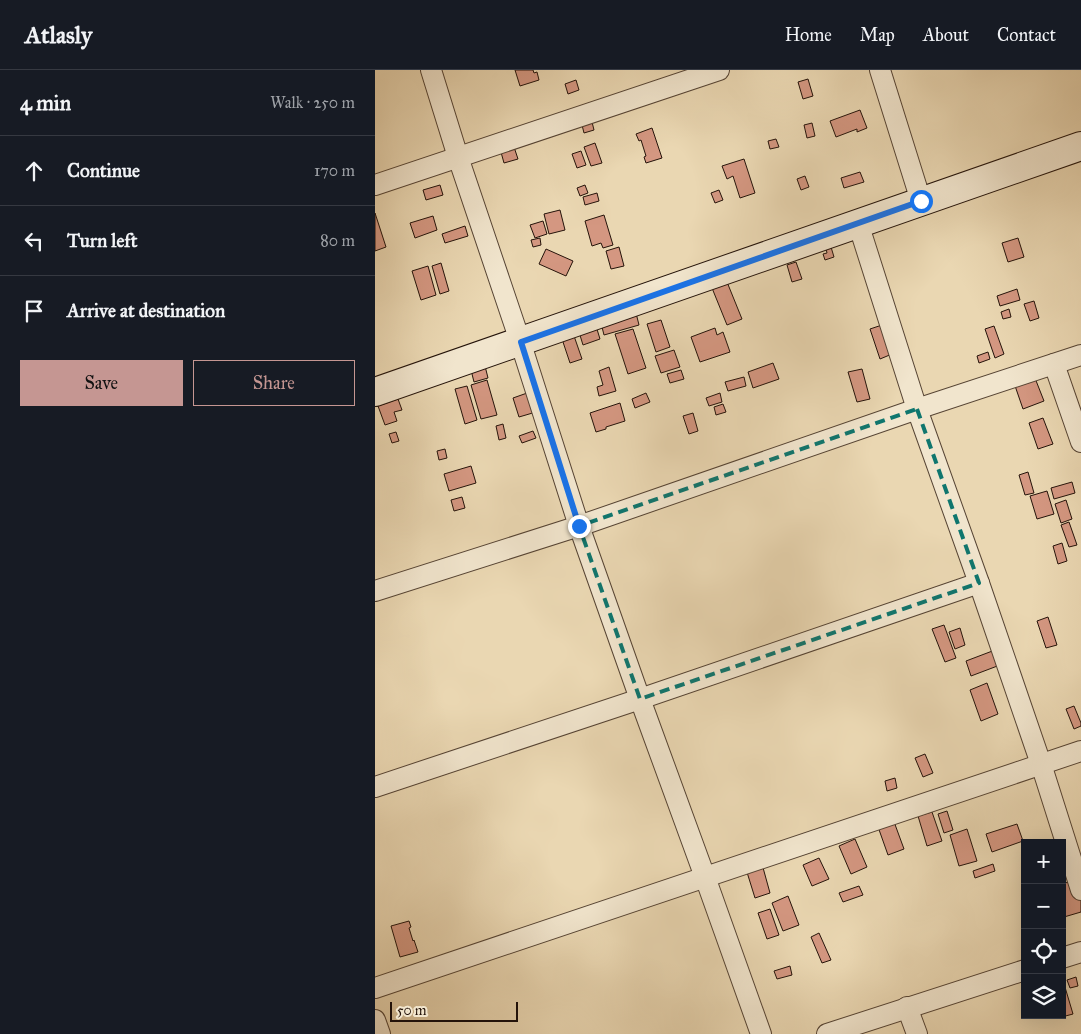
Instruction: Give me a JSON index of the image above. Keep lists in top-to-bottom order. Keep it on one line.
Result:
{"scale_bar":"50 m","page":{"header":"Atlasly","nav":["Home","Map","About","Contact"],"heading":["4 min","Walk · 250 m"],"list":[["Continue","170 m"],["Turn left","80 m"],"Arrive at destination"],"buttons":["Save","Share"],"map_buttons":["+","−"],"scale":"50 m"}}
